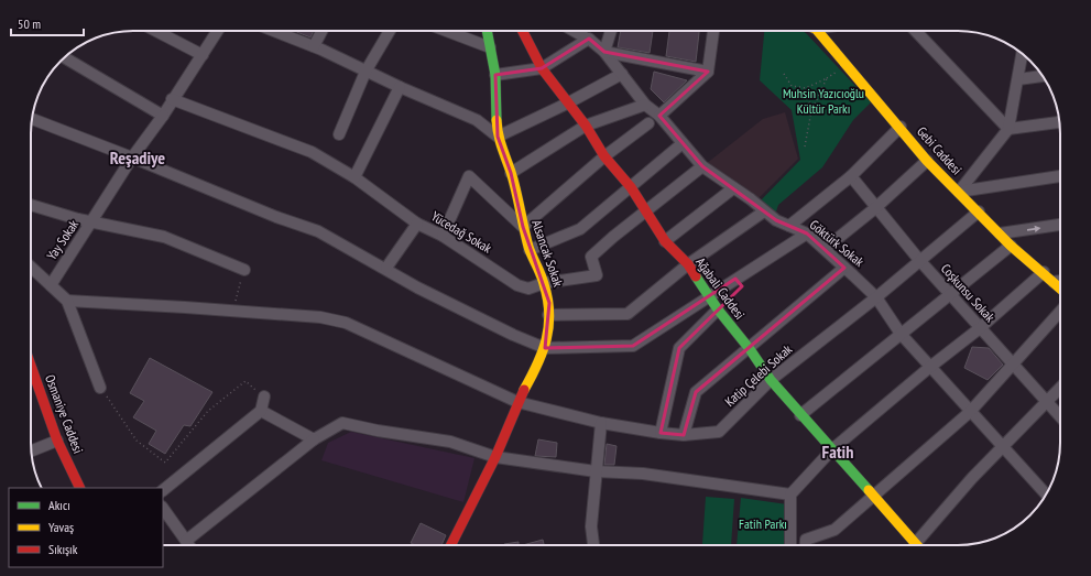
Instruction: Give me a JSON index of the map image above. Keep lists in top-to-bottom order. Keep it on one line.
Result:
{"streets":{"street":["Gebi Caddesi","Yücedağ Sokak","Yay Sokak","Göktürk Sokak","Alsancak Sokak","Ağabali Caddesi","Coşkunsu Sokak","Katip Çelebi Sokak","Osmaniye Caddesi"]},"crossings":[["Gebi Caddesi","Katip Çelebi Sokak"],["Yücedağ Sokak","Yay Sokak"],["Yücedağ Sokak","Göktürk Sokak"],["Yücedağ Sokak","Alsancak Sokak"],["Yücedağ Sokak","Ağabali Caddesi"],["Göktürk Sokak","Katip Çelebi Sokak"],["Alsancak Sokak","Katip Çelebi Sokak"],["Ağabali Caddesi","Katip Çelebi Sokak"],["Coşkunsu Sokak","Katip Çelebi Sokak"]],"districts":["Reşadiye","Fatih"],"parks":["Muhsin Yazıcıoğlu Kültür Parkı","Fatih Parkı"],"legend":["Akıcı","Yavaş","Sıkışık"],"scale_bar":"50 m"}
